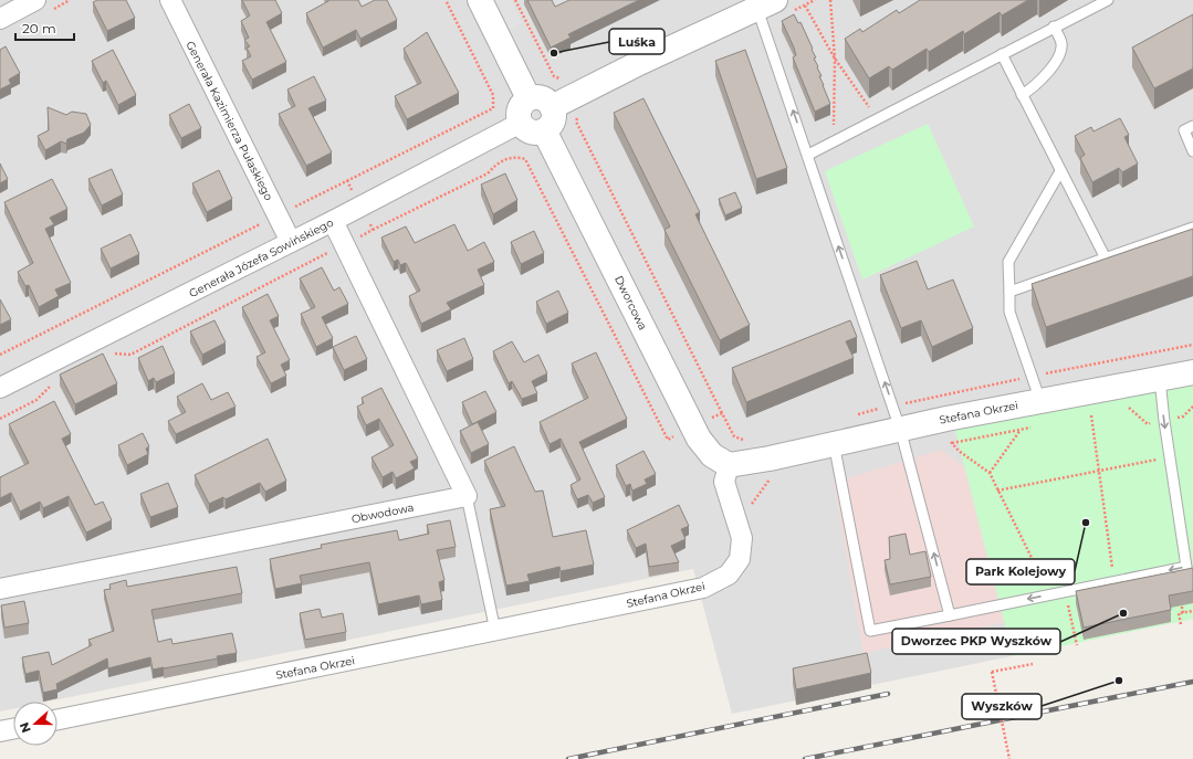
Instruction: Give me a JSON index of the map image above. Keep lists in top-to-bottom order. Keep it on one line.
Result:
{"streets":{"street":["Generała Kazimierza Pułaskiego","Generała Józefa Sowińskiego","Dworcowa","Stefana Okrzei","Obwodowa"]},"crossings":[["Generała Kazimierza Pułaskiego","Generała Józefa Sowińskiego"],["Generała Józefa Sowińskiego","Dworcowa"],["Dworcowa","Stefana Okrzei"]],"places":["Luśka","Park Kolejowy","Dworzec PKP Wyszków","Wyszków"],"scale_bar":"20 m","north":"left"}
